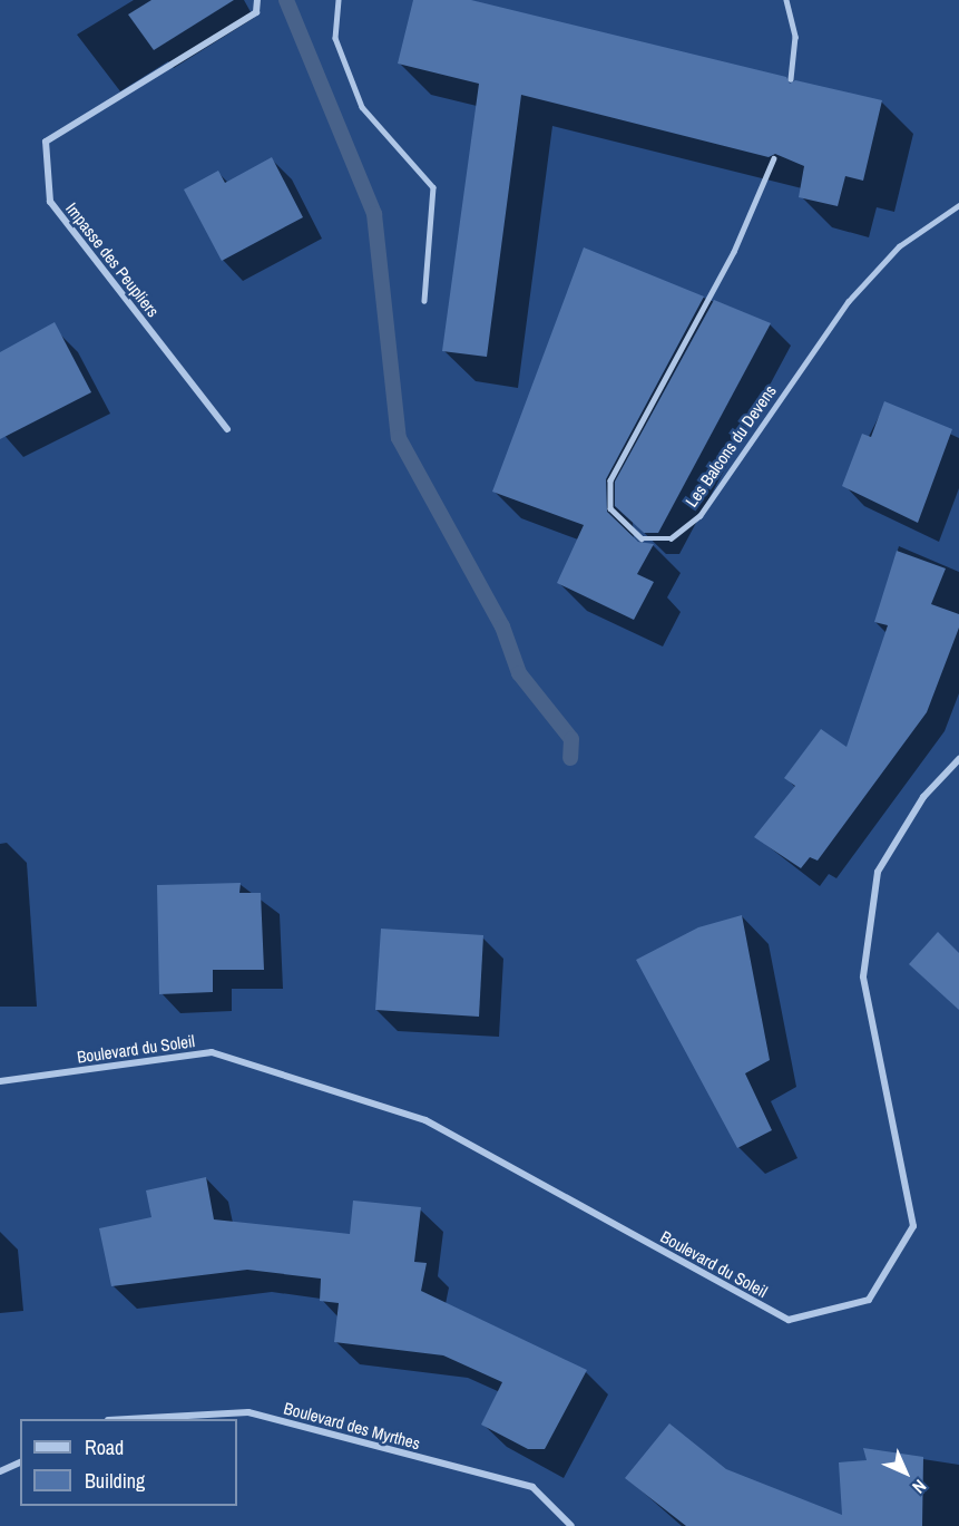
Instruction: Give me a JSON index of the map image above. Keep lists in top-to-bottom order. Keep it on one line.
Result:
{"streets":{"street":["Impasse des Peupliers","Boulevard du Soleil","Boulevard des Myrthes"],"lane":["Les Balcons du Devens"]},"legend":["Road","Building"],"north":"bottom right"}
